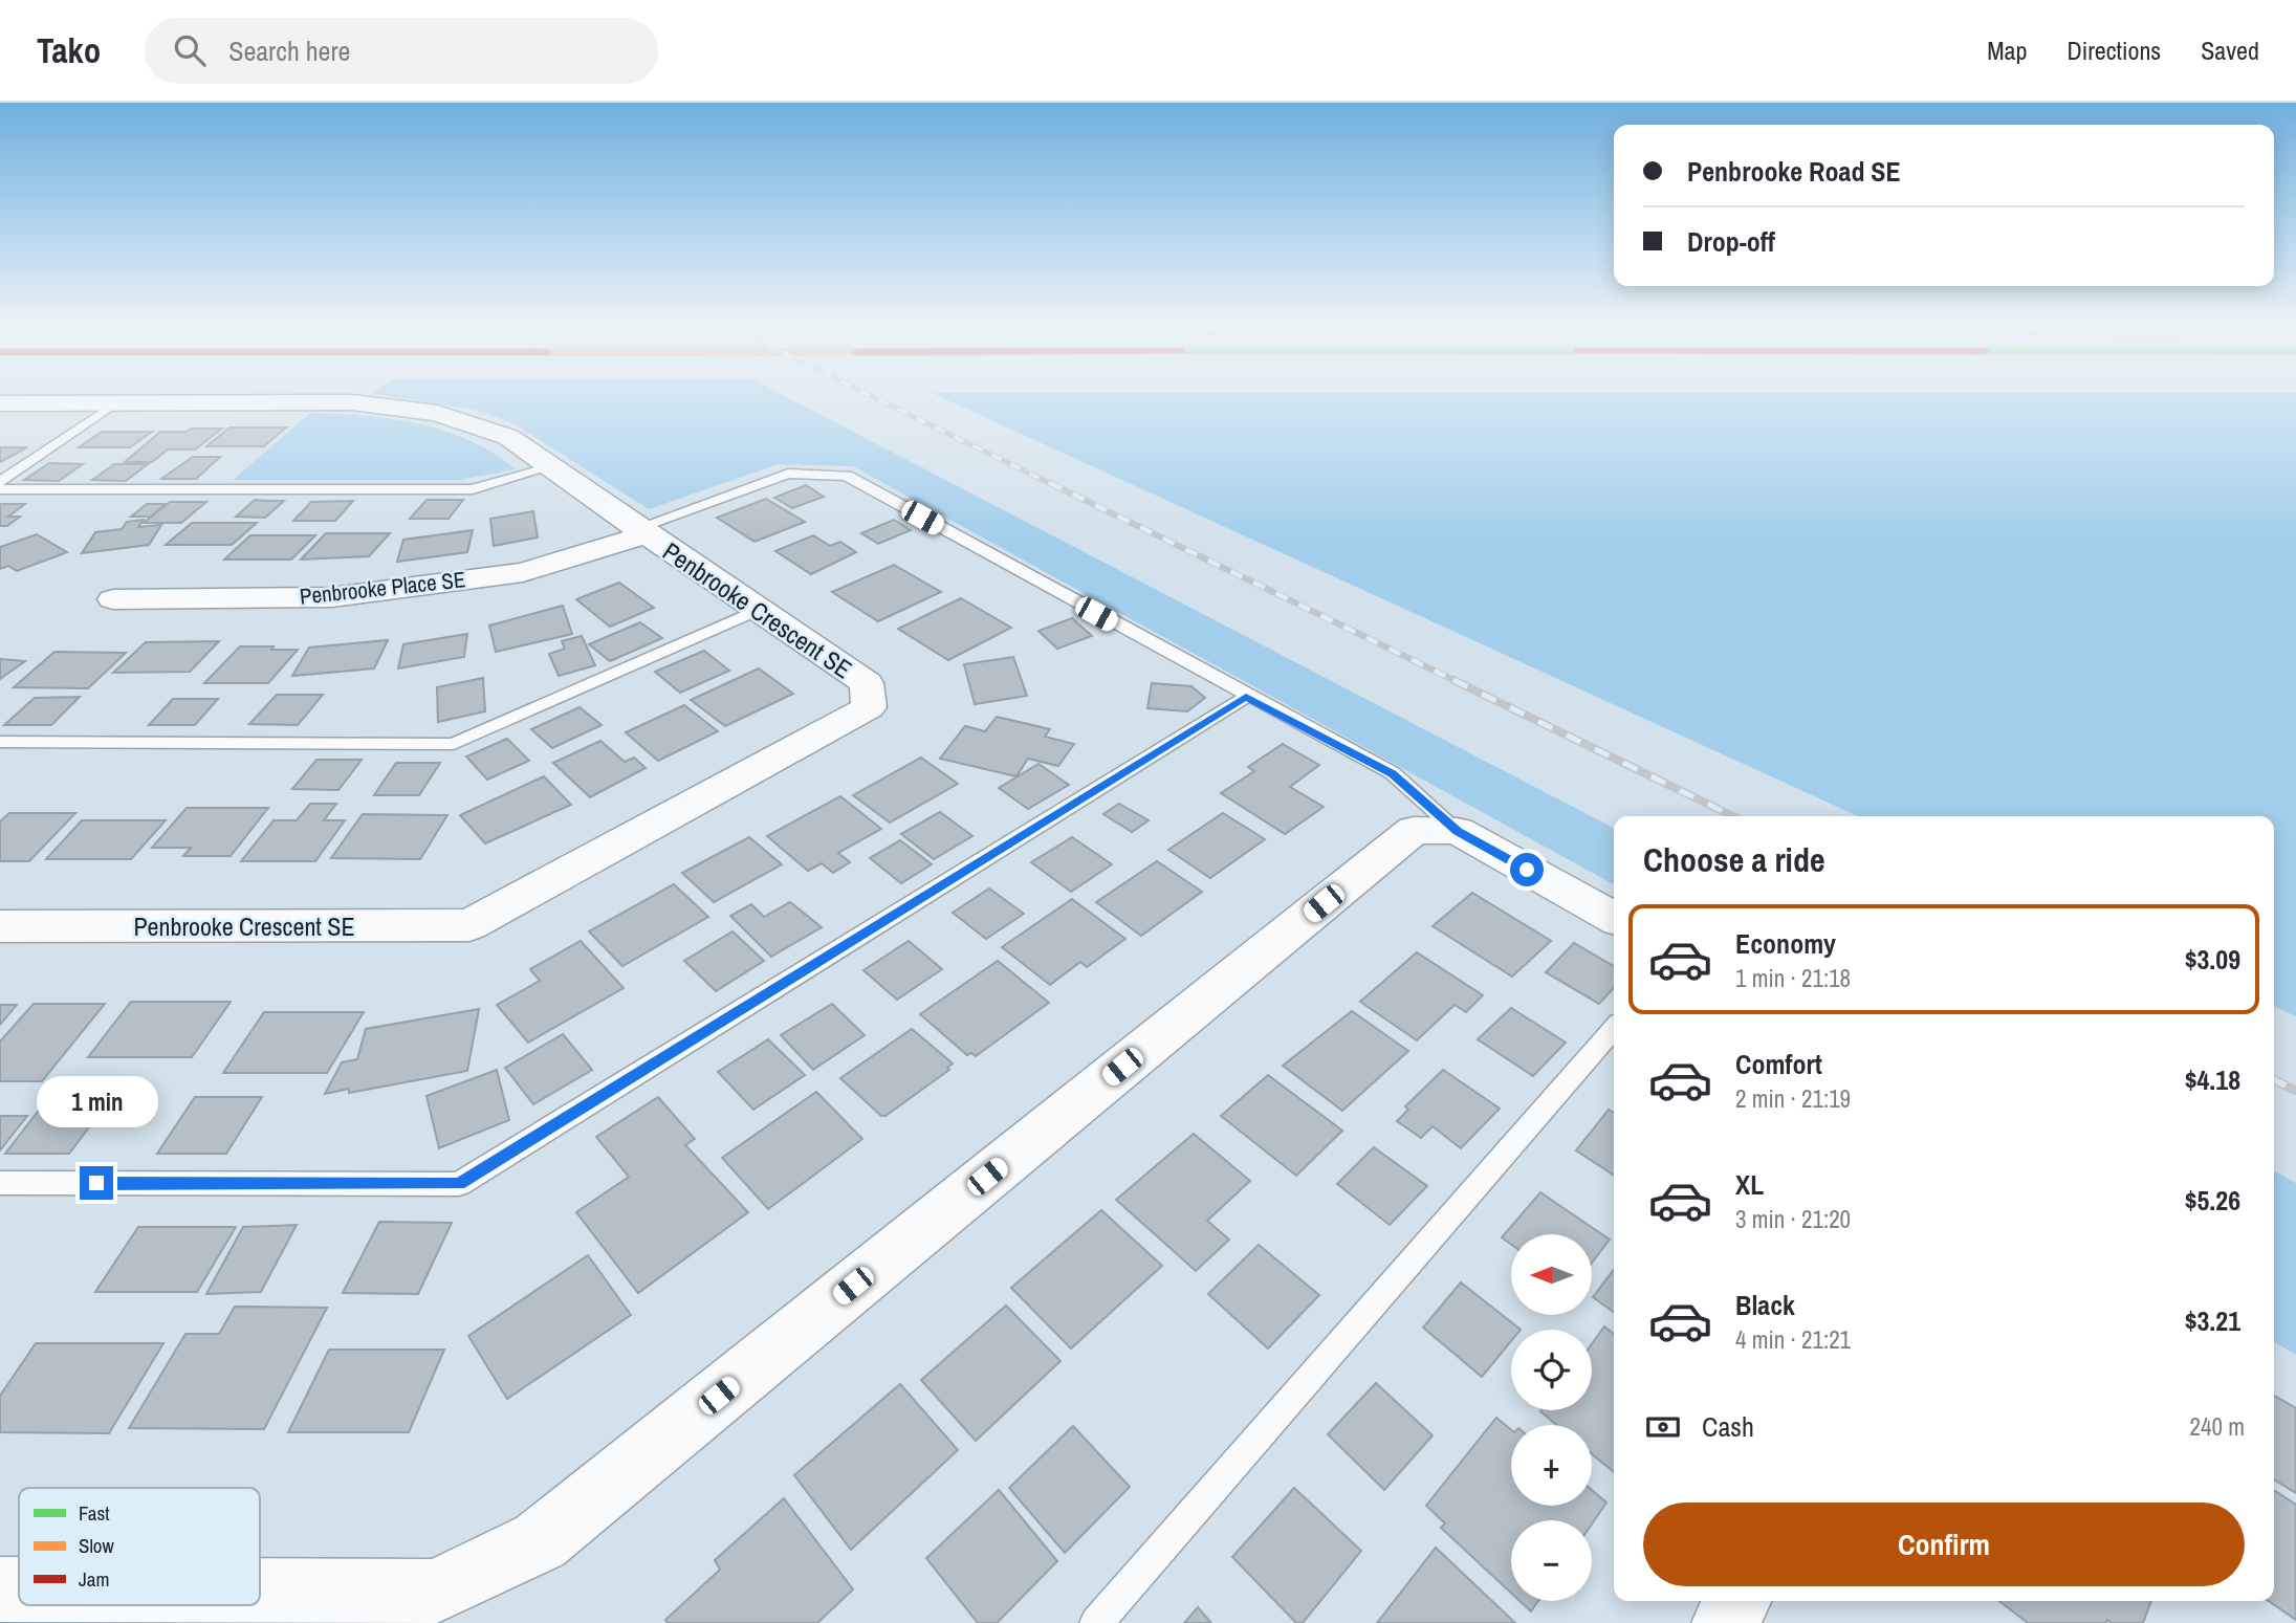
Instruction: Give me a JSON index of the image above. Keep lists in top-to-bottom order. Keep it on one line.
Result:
{"streets":{"street":["Penbrooke Place SE","Penbrooke Crescent SE"]},"crossings":[["Penbrooke Place SE","Penbrooke Crescent SE"]],"legend":["Fast","Slow","Jam"],"north":"left","page":{"header":"Tako","search":"Search here","nav":["Map","Directions","Saved"],"banner":["Penbrooke Road SE","Drop-off"],"heading":"Choose a ride","list":[{"name":"Economy","note":"1 min · 21:18","value":"$3.09"},{"name":"Comfort","note":"2 min · 21:19","value":"$4.18"},{"name":"XL","note":"3 min · 21:20","value":"$5.26"},{"name":"Black","note":"4 min · 21:21","value":"$3.21"}],"bubble":"1 min","map_buttons":["+","−"],"pay":["Cash","240 m"],"buttons":"Confirm"}}
